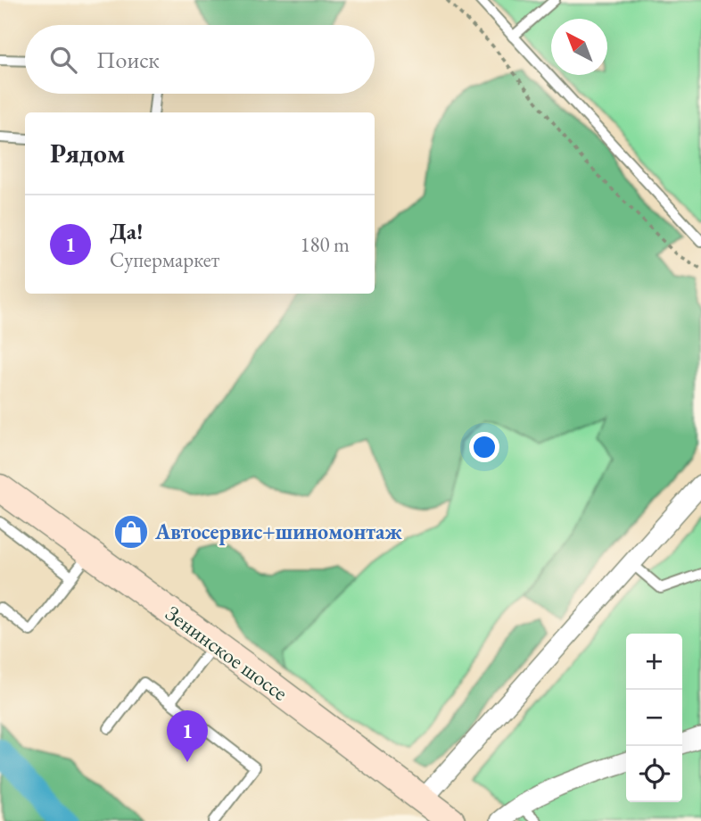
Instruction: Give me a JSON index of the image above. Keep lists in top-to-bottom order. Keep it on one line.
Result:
{"streets":{"main road":["Зенинское шоссе"]},"places":{"shop":["Автосервис+шиномонтаж"]},"north":"top left","page":{"search":"Поиск","heading":"Рядом","list":[{"mark":"1","name":"Да!","note":"Супермаркет","value":"180 m"}],"map_buttons":["+","−"],"pins":"1"}}
